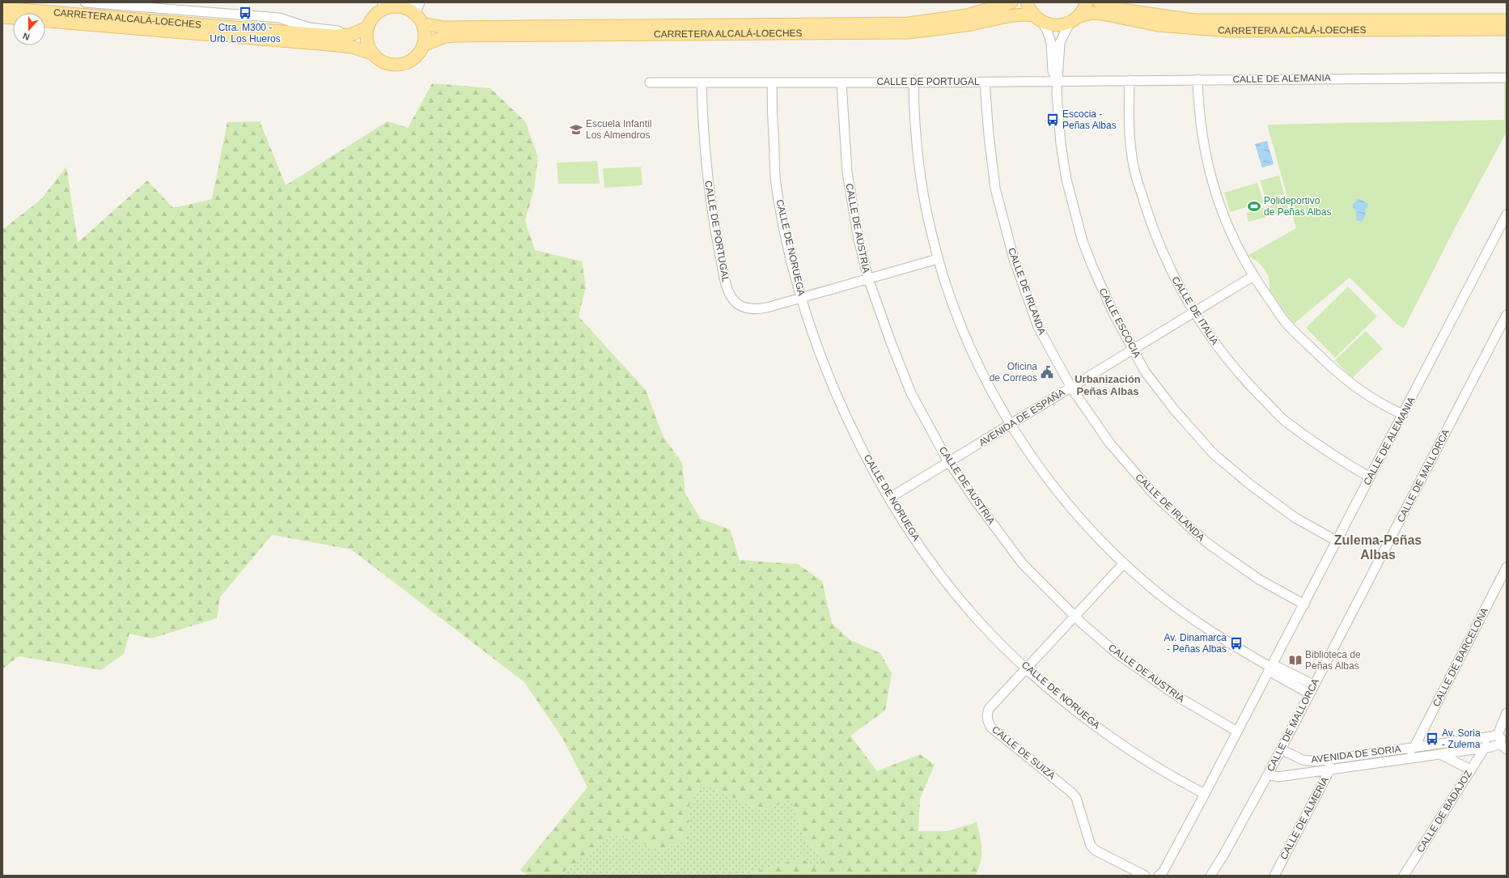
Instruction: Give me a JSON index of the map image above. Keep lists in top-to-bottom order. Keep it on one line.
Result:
{"streets":{"main road":["CARRETERA ALCALÁ-LOECHES"],"street":["CALLE DE ALEMANIA","CALLE DE PORTUGAL","CALLE DE AUSTRIA","CALLE DE NORUEGA","CALLE DE IRLANDA","CALLE DE ITALIA","CALLE ESCOCIA","AVENIDA DE ESPAÑA","CALLE DE MALLORCA","CALLE DE BARCELONA","CALLE DE SUIZA","AVENIDA DE SORIA","CALLE DE BADAJOZ","CALLE DE ALMERÍA"]},"crossings":[["CARRETERA ALCALÁ-LOECHES","CALLE ESCOCIA"],["CALLE DE ALEMANIA","CALLE DE PORTUGAL"],["CALLE DE ALEMANIA","CALLE DE IRLANDA"],["CALLE DE ALEMANIA","CALLE DE ITALIA"],["CALLE DE ALEMANIA","CALLE ESCOCIA"],["CALLE DE PORTUGAL","CALLE DE AUSTRIA"],["CALLE DE PORTUGAL","CALLE DE NORUEGA"],["CALLE DE PORTUGAL","CALLE DE IRLANDA"],["CALLE DE PORTUGAL","CALLE ESCOCIA"],["CALLE DE AUSTRIA","AVENIDA DE ESPAÑA"],["CALLE DE AUSTRIA","CALLE DE SUIZA"],["CALLE DE NORUEGA","AVENIDA DE ESPAÑA"],["CALLE DE NORUEGA","CALLE DE SUIZA"],["CALLE DE IRLANDA","AVENIDA DE ESPAÑA"],["CALLE DE ITALIA","AVENIDA DE ESPAÑA"],["CALLE ESCOCIA","AVENIDA DE ESPAÑA"],["CALLE DE MALLORCA","AVENIDA DE SORIA"],["CALLE DE BARCELONA","AVENIDA DE SORIA"],["AVENIDA DE SORIA","CALLE DE BADAJOZ"],["AVENIDA DE SORIA","CALLE DE ALMERÍA"]],"districts":["Urbanización Peñas Albas","Zulema-Peñas Albas"],"places":{"bus stop":["Ctra. M300 - Urb. Los Hueros","Escocia - Peñas Albas","Av. Dinamarca - Peñas Albas","Av. Soria - Zulema"],"school or university":["Escuela Infantil Los Almendros"],"sports":["Polideportivo de Peñas Albas"],"public building":["Oficina de Correos"],"library":["Biblioteca de Peñas Albas"]},"north":"bottom"}
